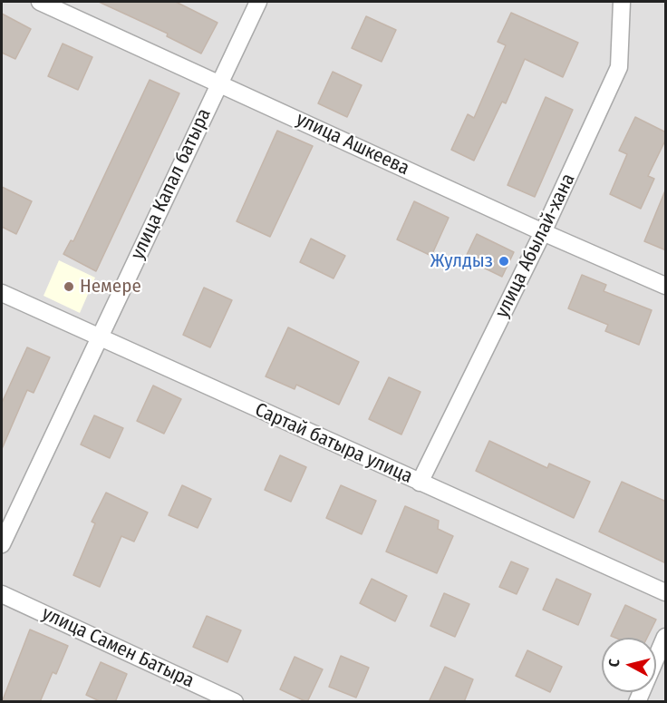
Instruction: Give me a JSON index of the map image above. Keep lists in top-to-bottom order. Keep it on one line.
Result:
{"streets":{"street":["улица Ашкеева","улица Капал батыра","улица Абылай-хана","Сартай батыра улица","улица Самен Батыра"]},"crossings":[["улица Ашкеева","улица Капал батыра"],["улица Ашкеева","улица Абылай-хана"],["улица Капал батыра","Сартай батыра улица"],["улица Абылай-хана","Сартай батыра улица"]],"places":["Жулдыз","Немере"],"north":"left"}
